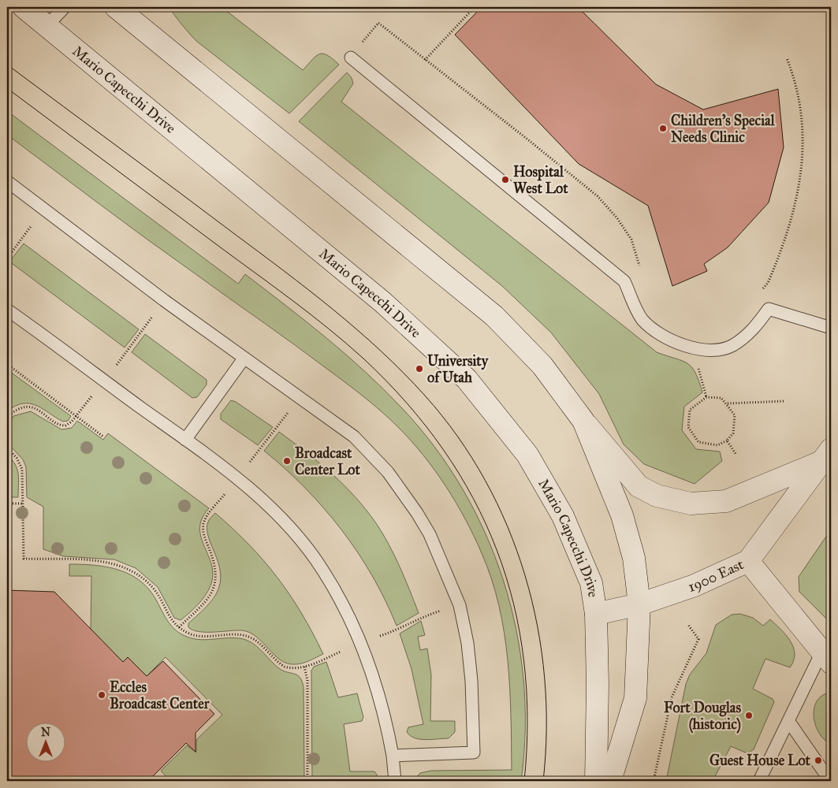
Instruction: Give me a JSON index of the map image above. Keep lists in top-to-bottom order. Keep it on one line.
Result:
{"streets":{"main road":["Mario Capecchi Drive","1900 East"]},"crossings":[["Mario Capecchi Drive","1900 East"]],"places":["Children's Special Needs Clinic","Hospital West Lot","University of Utah","Broadcast Center Lot","Eccles Broadcast Center","Fort Douglas (historic)","Guest House Lot"],"north":"top"}
